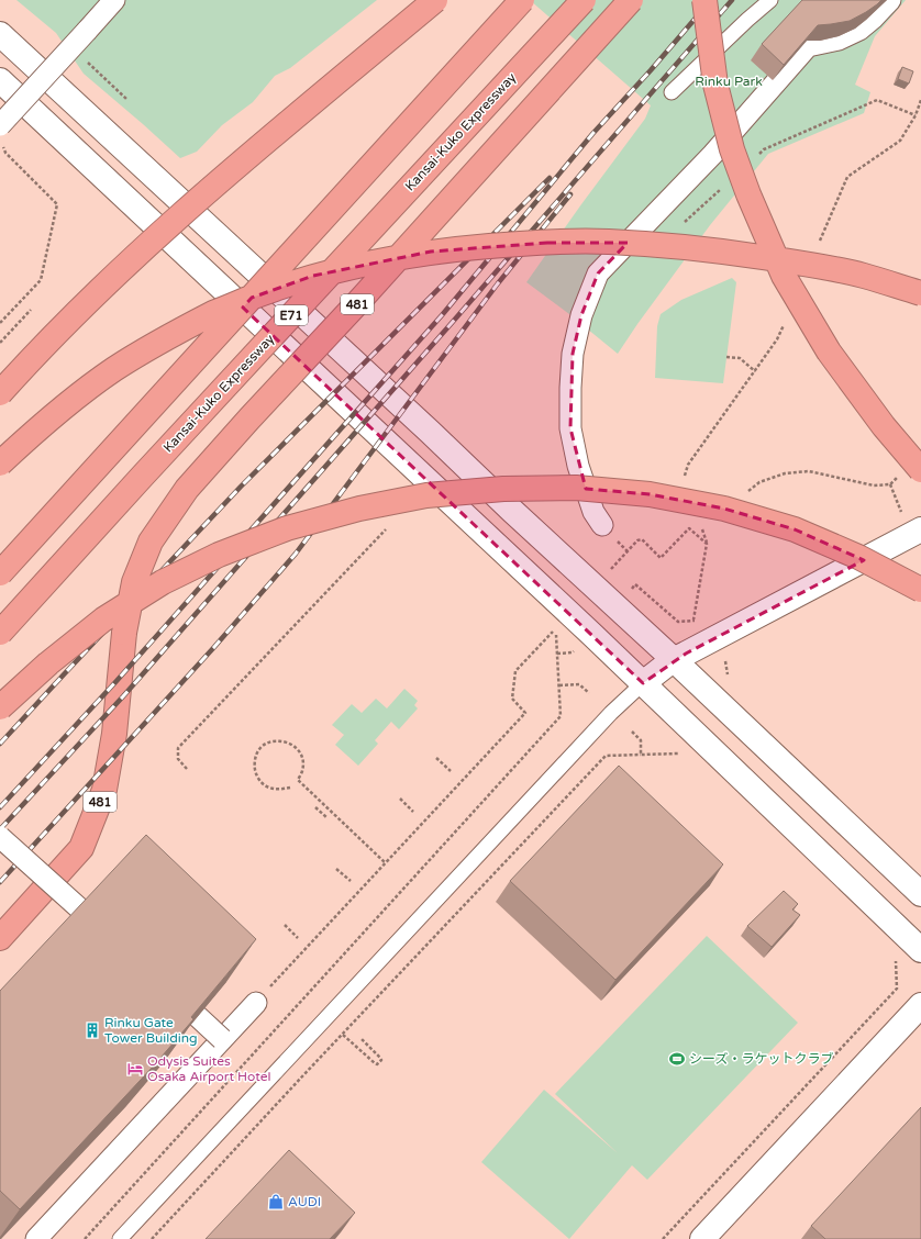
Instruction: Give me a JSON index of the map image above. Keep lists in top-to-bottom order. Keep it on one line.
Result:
{"streets":{"highway":["Kansai-Kuko Expressway","481","E71"]},"parks":["Rinku Park"],"places":{"building":["Rinku Gate Tower Building"],"sports":["シーズ・ラケットクラブ"],"hotel":["Odysis Suites Osaka Airport Hotel"],"shop":["AUDI"]}}
